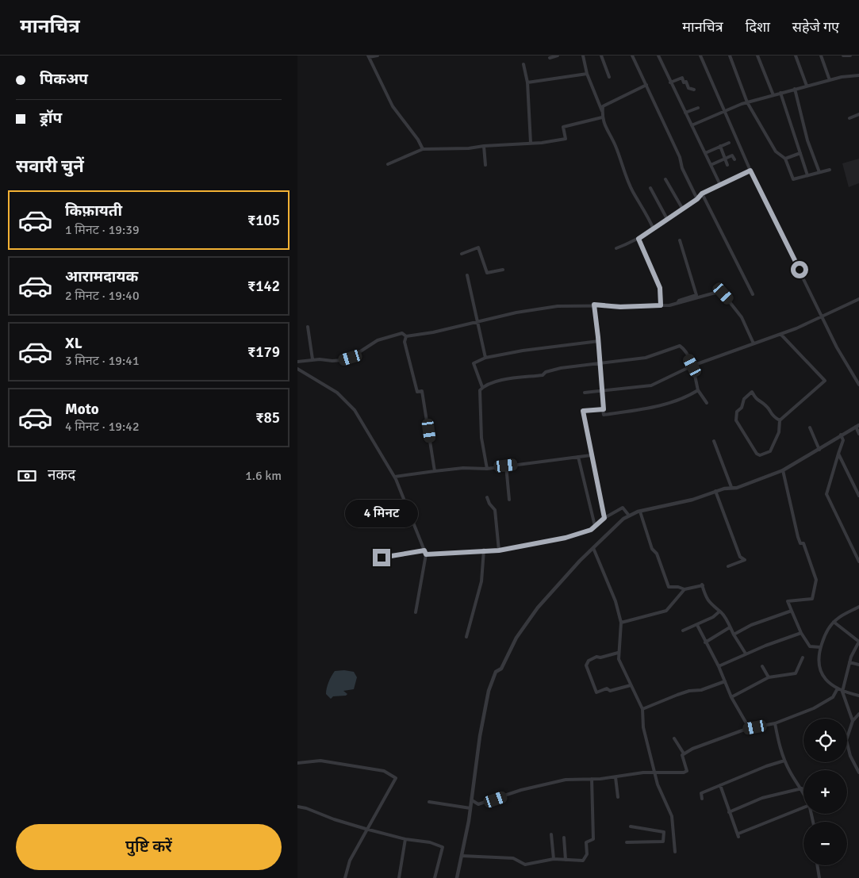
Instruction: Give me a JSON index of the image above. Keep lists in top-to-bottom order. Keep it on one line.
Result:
{"page":{"header":"मानचित्र","nav":["मानचित्र","दिशा","सहेजे गए"],"banner":["पिकअप","ड्रॉप"],"heading":"सवारी चुनें","list":[{"name":"किफ़ायती","note":"1 मिनट · 19:39","value":"₹105"},{"name":"आरामदायक","note":"2 मिनट · 19:40","value":"₹142"},{"name":"XL","note":"3 मिनट · 19:41","value":"₹179"},{"name":"Moto","note":"4 मिनट · 19:42","value":"₹85"}],"pay":["नकद","1.6 km"],"bubble":"4 मिनट","map_buttons":["+","−"],"buttons":"पुष्टि करें"}}
